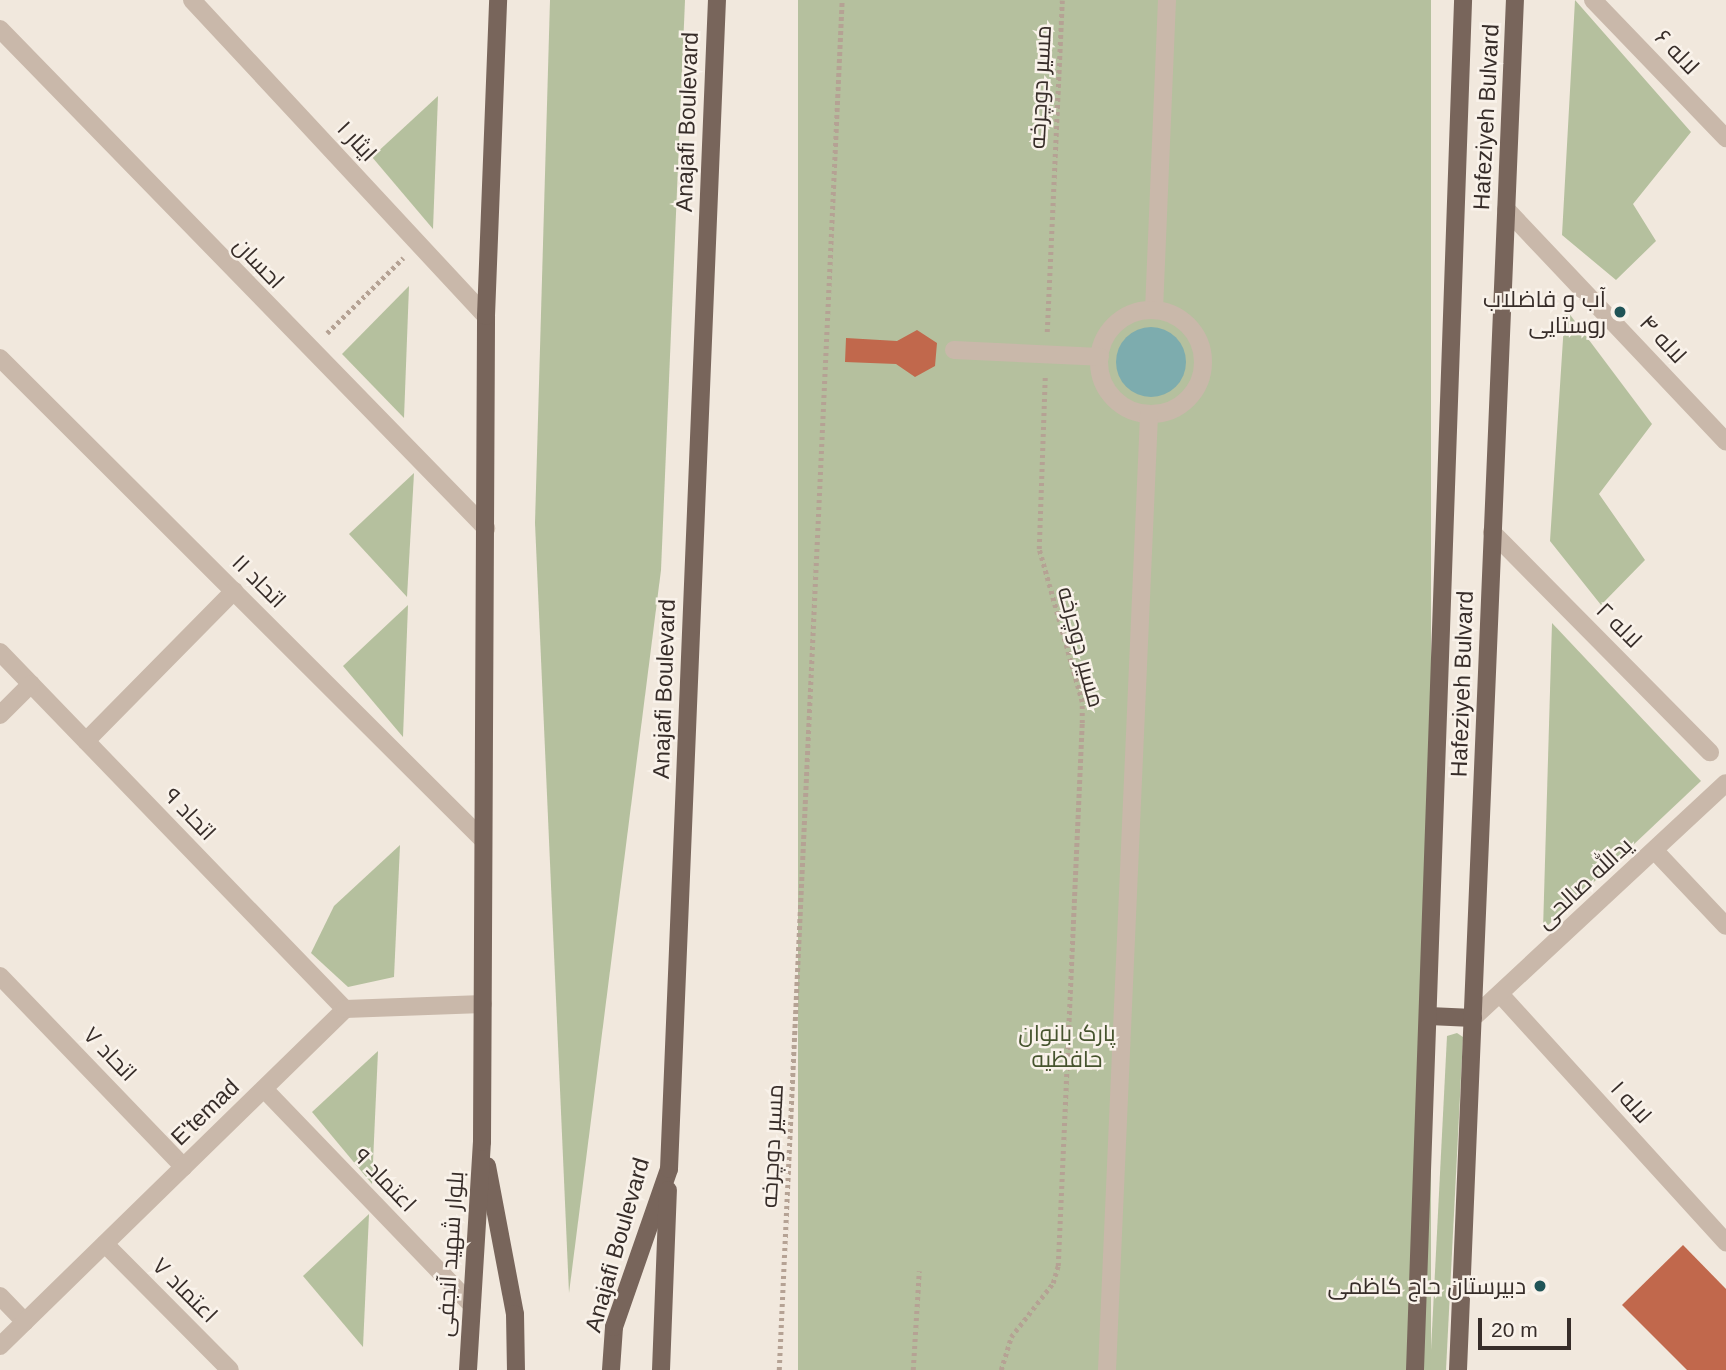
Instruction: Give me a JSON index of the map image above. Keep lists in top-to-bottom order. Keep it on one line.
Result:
{"streets":{"main road":["Hafeziyeh Bulvard","Anajafi Boulevard","بلوار شهید آنجفی"],"street":["لاله ۶","ایثار ۱","احسان","لاله ۴","اتحاد ۱۱","لاله ۲","اتحاد ۹","یدالله صالحی","اتحاد ۷","لاله ۱","E'temad","اعتماد ۹","اعتماد ۷"],"path":["مسیر دوچرخه"]},"crossings":[["Hafeziyeh Bulvard","لاله ۴"],["Hafeziyeh Bulvard","لاله ۲"],["Hafeziyeh Bulvard","یدالله صالحی"],["اتحاد ۹","E'temad"],["یدالله صالحی","لاله ۱"],["اتحاد ۷","E'temad"],["E'temad","اعتماد ۹"],["E'temad","اعتماد ۷"],["اعتماد ۹","بلوار شهید آنجفی"]],"parks":["پارک بانوان حافظیه"],"places":["آب و فاضلاب روستایی","دبیرستان حاج کاظمی"],"scale_bar":"20 m"}
